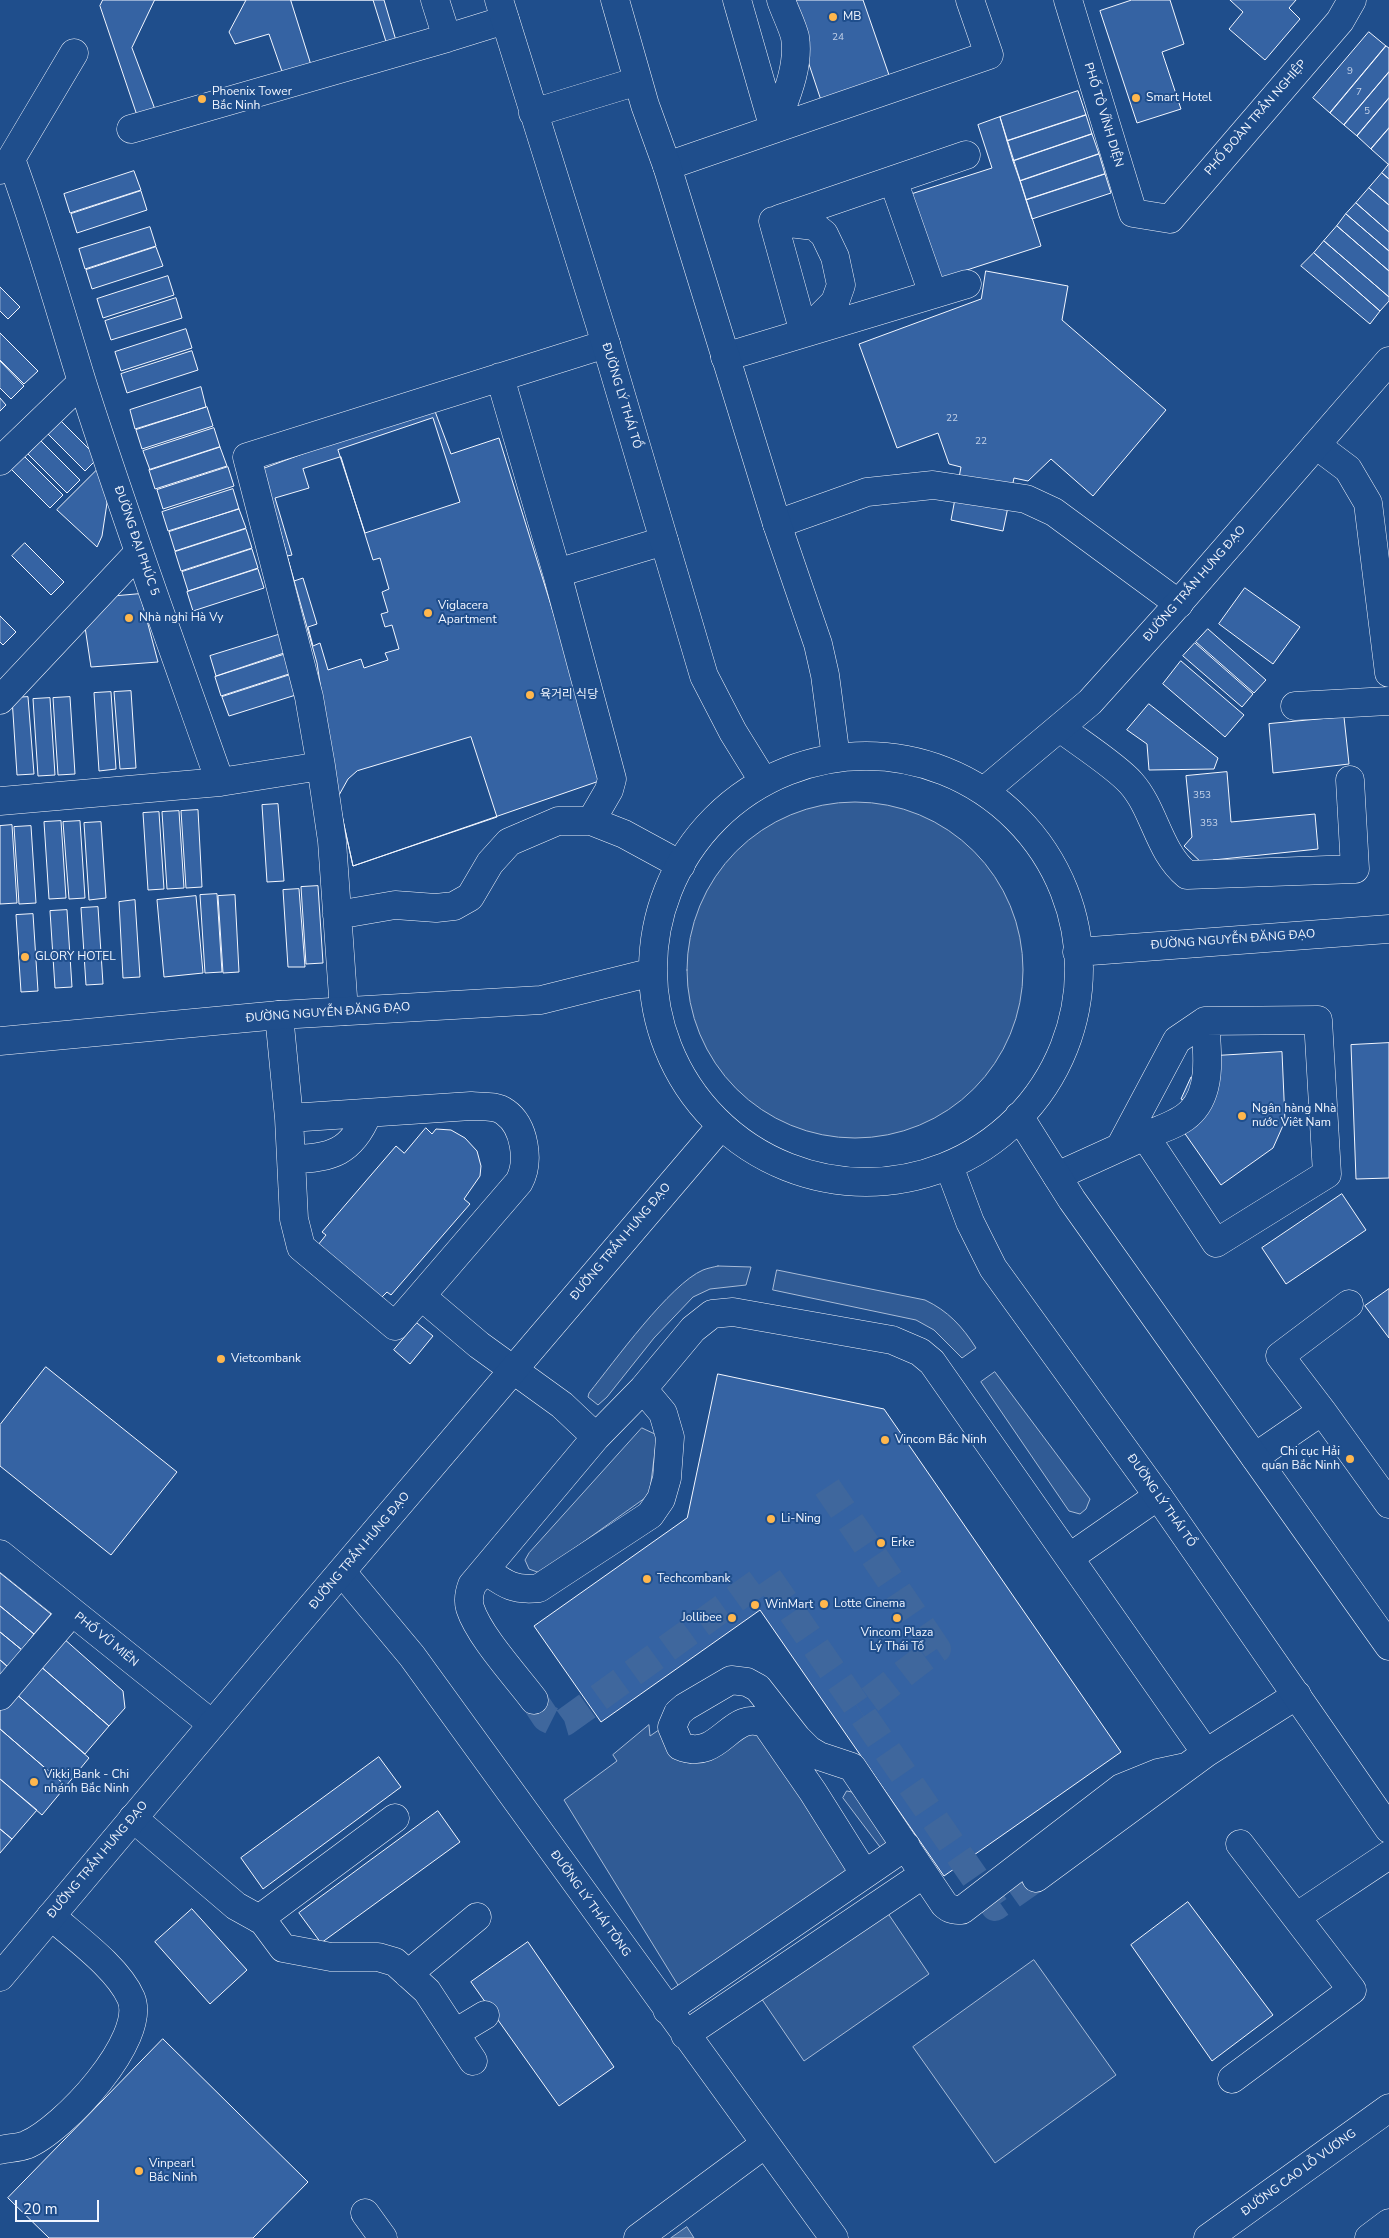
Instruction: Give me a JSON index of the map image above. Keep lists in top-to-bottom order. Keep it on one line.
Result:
{"streets":{"main road":["PHỐ TÔ VĨNH DIỆN","PHỐ ĐOÀN TRẦN NGHIỆP","ĐƯỜNG LÝ THÁI TỔ","ĐƯỜNG ĐẠI PHÚC 5","ĐƯỜNG TRẦN HƯNG ĐẠO","ĐƯỜNG NGUYỄN ĐĂNG ĐẠO","PHỐ VŨ MIÊN","ĐƯỜNG LÝ THÁI TÔNG","ĐƯỜNG CAO LỖ VƯƠNG"]},"crossings":[["PHỐ TÔ VĨNH DIỆN","PHỐ ĐOÀN TRẦN NGHIỆP"],["ĐƯỜNG TRẦN HƯNG ĐẠO","PHỐ VŨ MIÊN"],["ĐƯỜNG TRẦN HƯNG ĐẠO","ĐƯỜNG LÝ THÁI TÔNG"]],"places":["MB","Smart Hotel","Phoenix Tower Bắc Ninh","Viglacera Apartment","Nhà nghỉ Hà Vy","육거리 식당","GLORY HOTEL","Ngân hàng Nhà nước Viêt Nam","Vietcombank","Vincom Bắc Ninh","Chi cục Hải quan Bắc Ninh","Li-Ning","Erke","Techcombank","Lotte Cinema","WinMart","Jollibee","Vincom Plaza Lý Thái Tổ","Vikki Bank - Chi nhánh Bắc Ninh","Vinpearl Bắc Ninh"],"house_numbers":["24","9","7","5","22","22","353","353"],"scale_bar":"20 m"}
